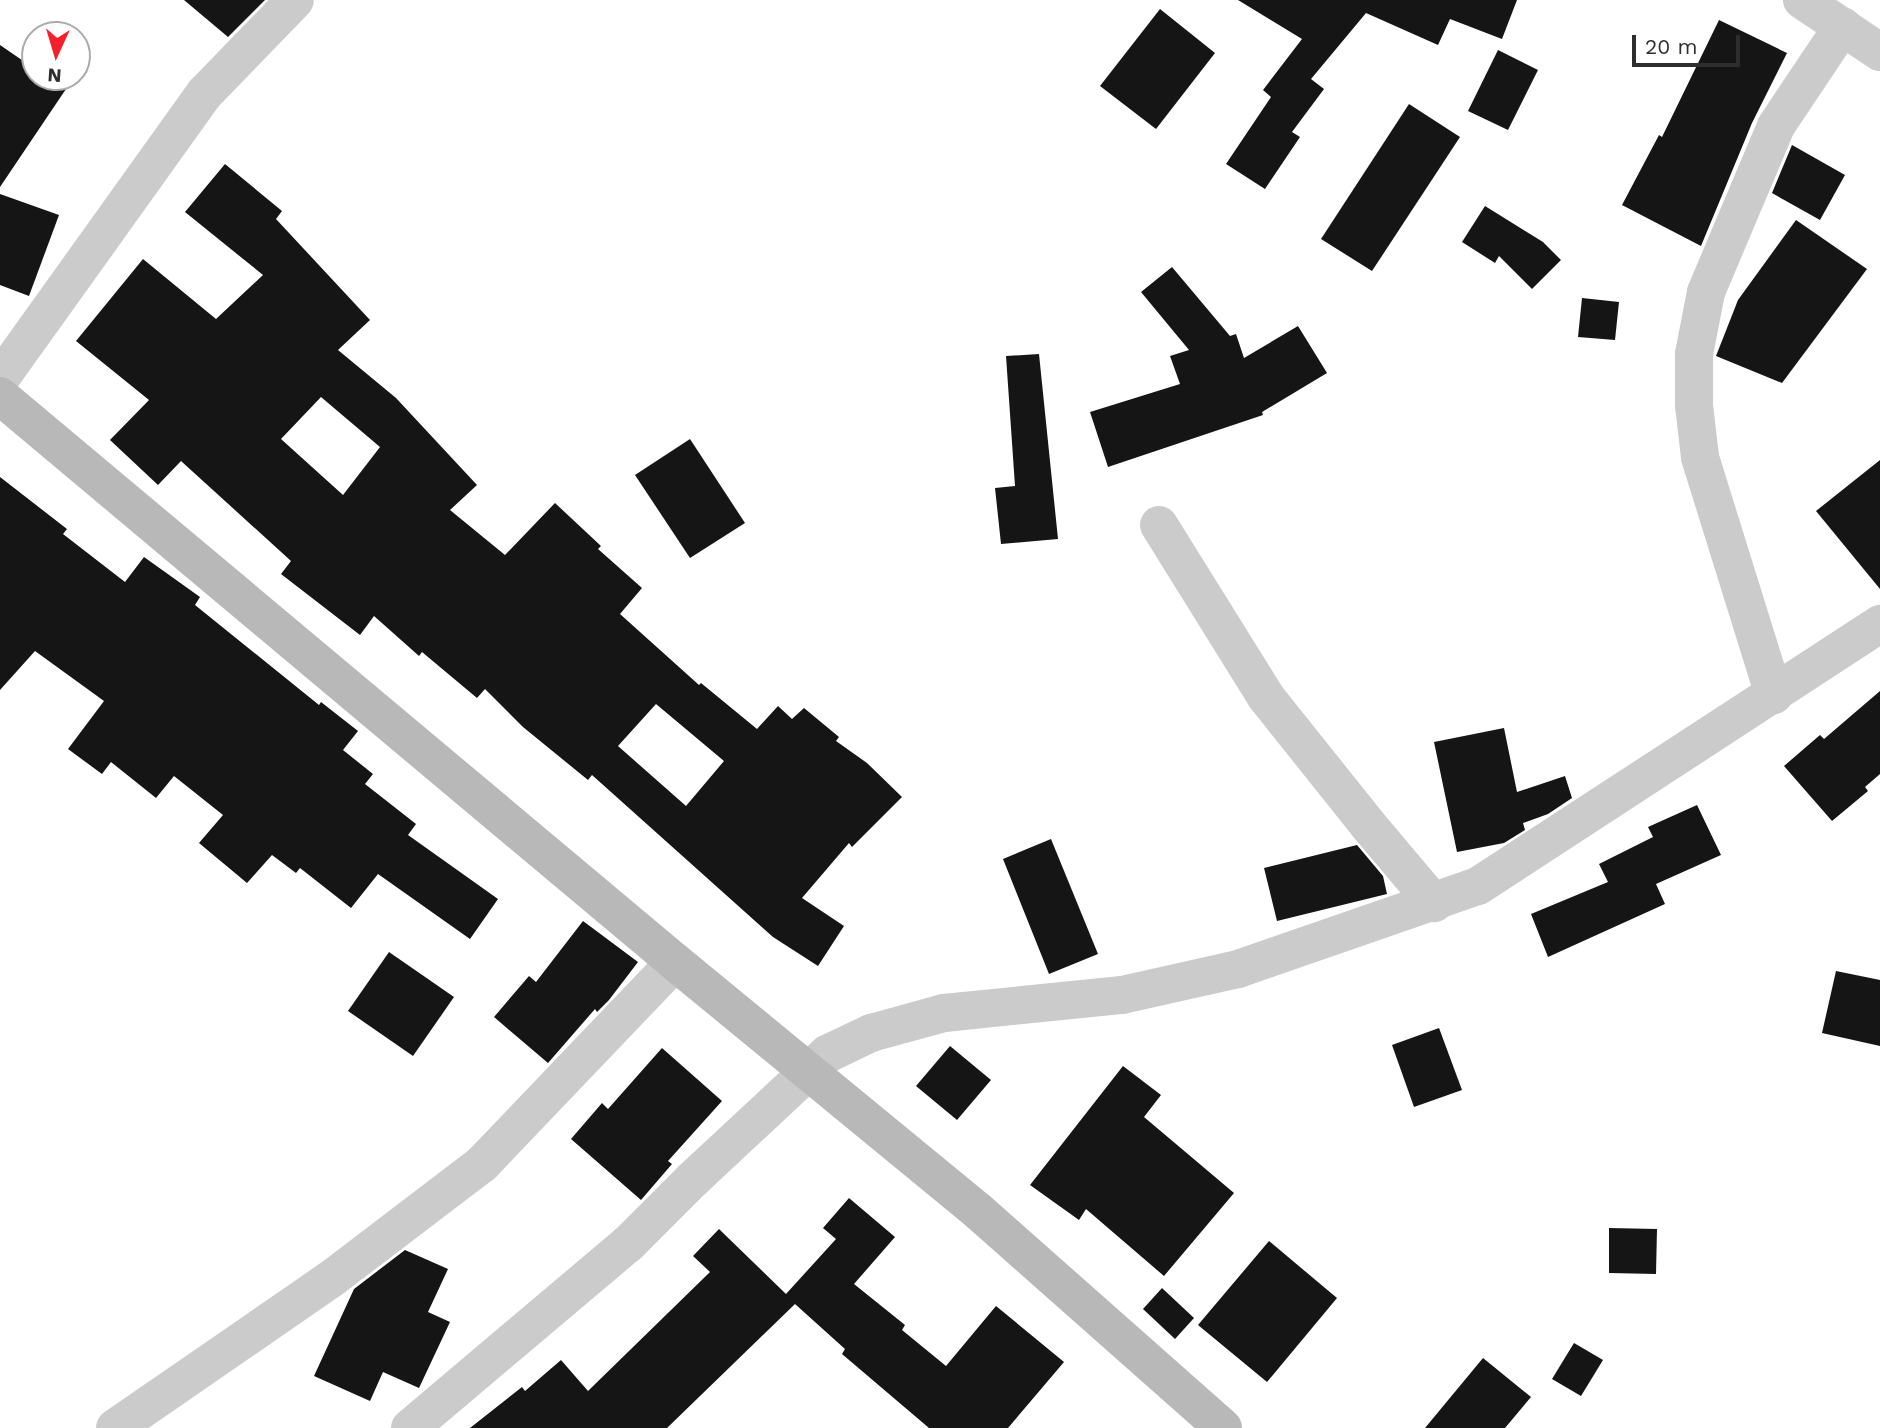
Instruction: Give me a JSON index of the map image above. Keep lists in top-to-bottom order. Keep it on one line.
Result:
{"scale_bar":"20 m","north":"bottom"}
